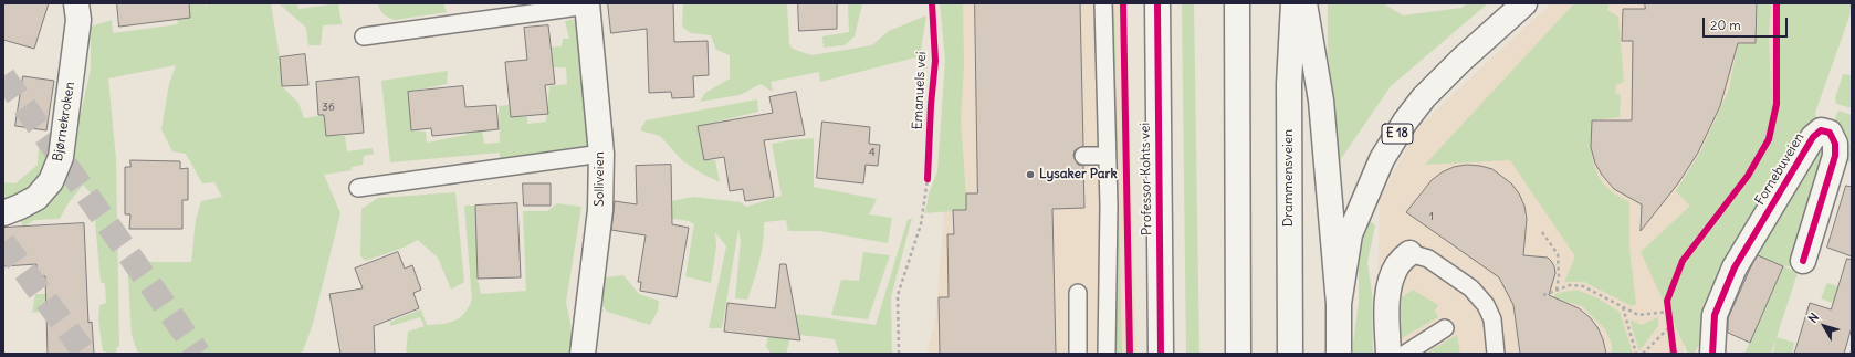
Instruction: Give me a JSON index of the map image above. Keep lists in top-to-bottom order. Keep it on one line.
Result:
{"streets":{"main road":["Bjørnekroken","E 18","Fornebuveien","Drammensveien","Solliveien","Professor Kohts vei"],"cycle path":["Emanuels vei"]},"places":["Lysaker Park"],"house_numbers":["36","4","1"],"scale_bar":"20 m","north":"top left"}
